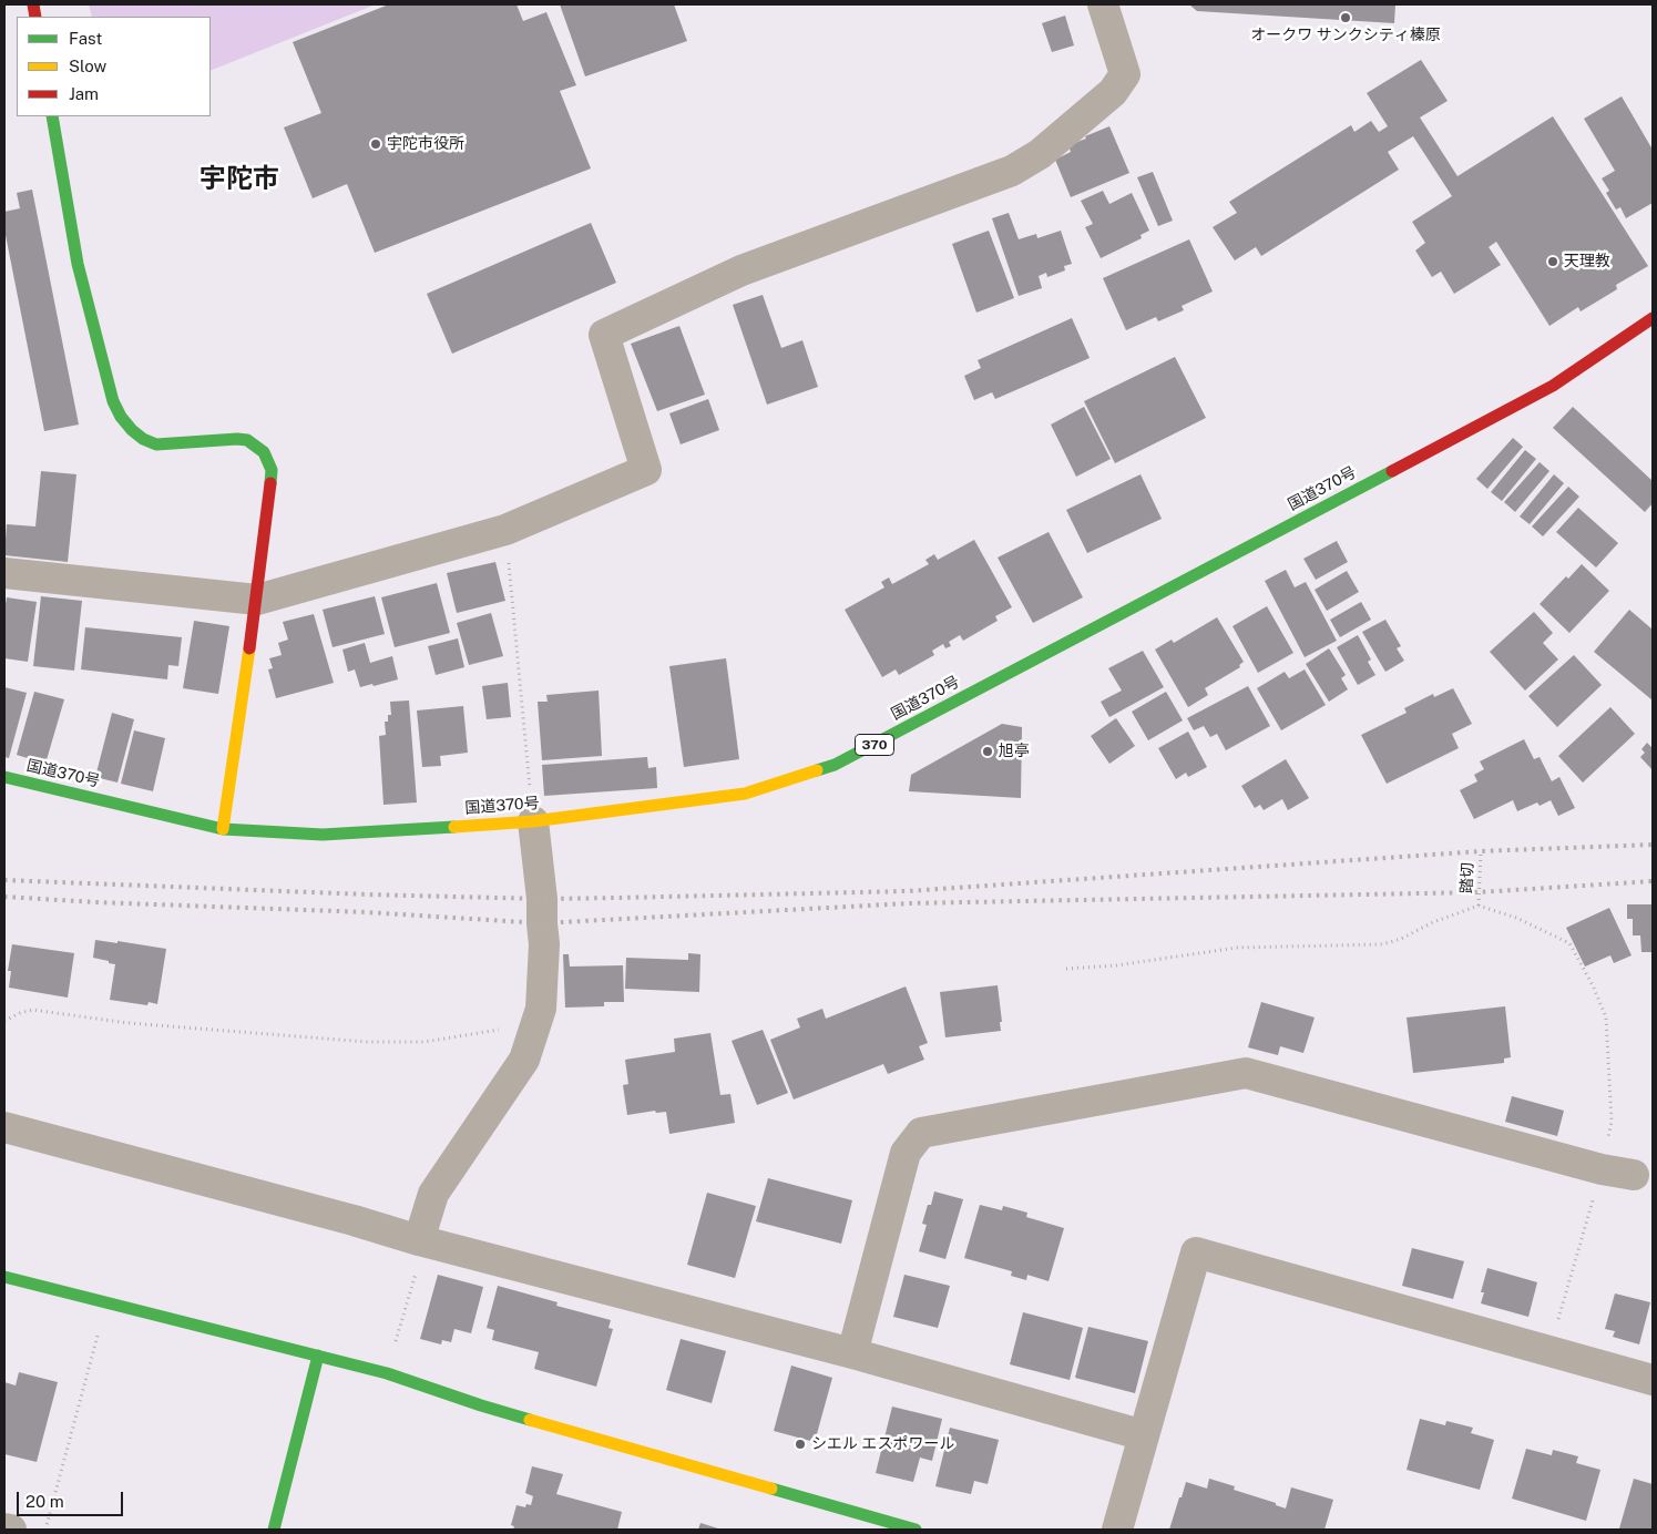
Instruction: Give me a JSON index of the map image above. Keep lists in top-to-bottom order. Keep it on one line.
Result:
{"streets":{"main road":["国道370号","370"],"path":["踏切"]},"districts":["宇陀市"],"places":["オークワ サンクシティ榛原","宇陀市役所","天理教","旭亭","シエル エスポワール"],"legend":["Fast","Slow","Jam"],"scale_bar":"20 m"}
